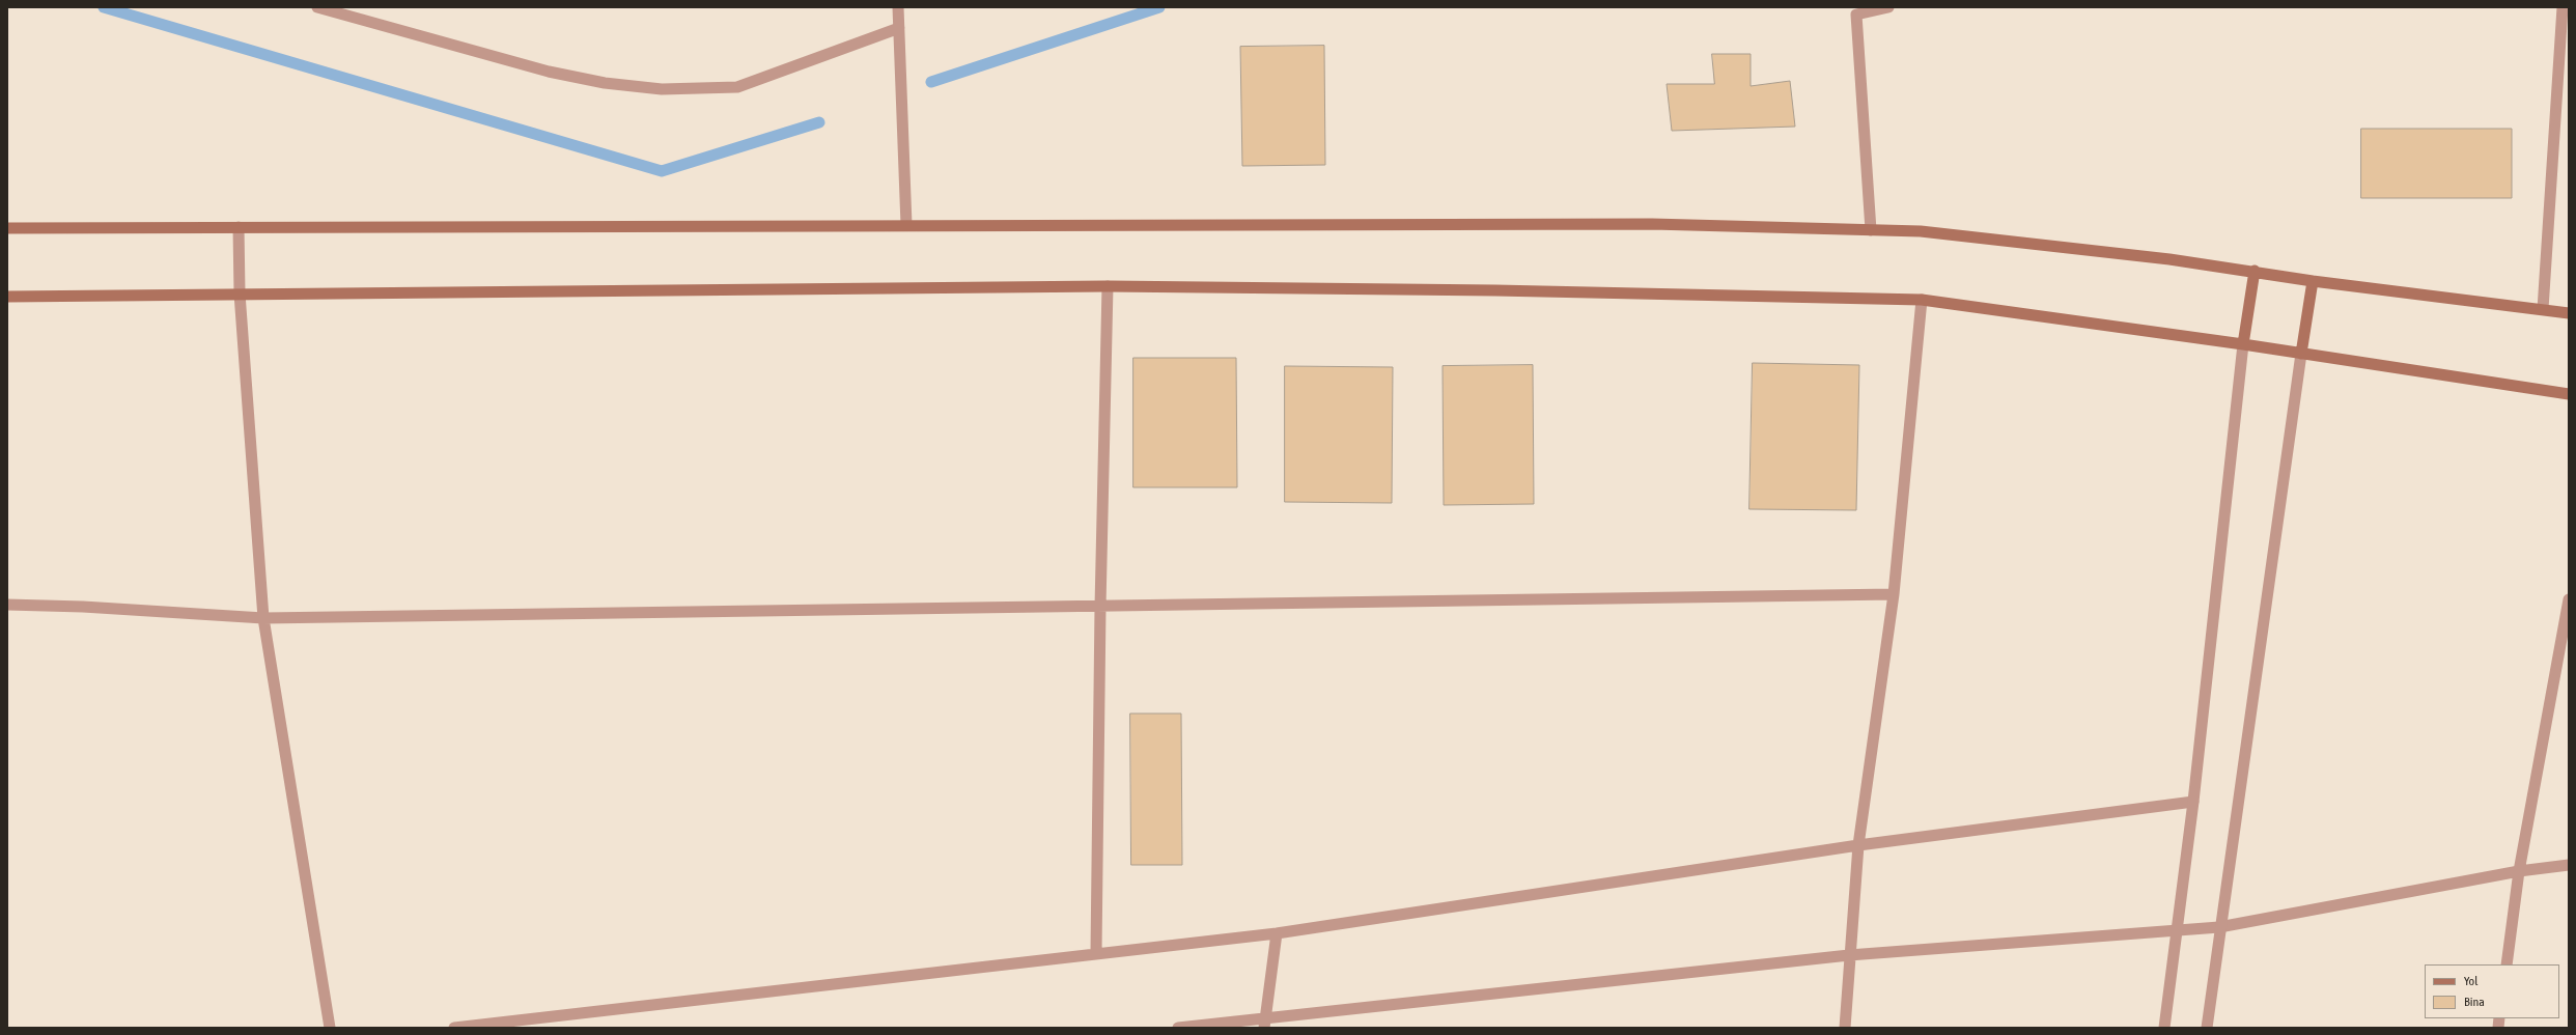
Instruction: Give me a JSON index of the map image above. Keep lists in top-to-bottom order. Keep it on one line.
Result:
{"legend":["Yol","Bina"]}
